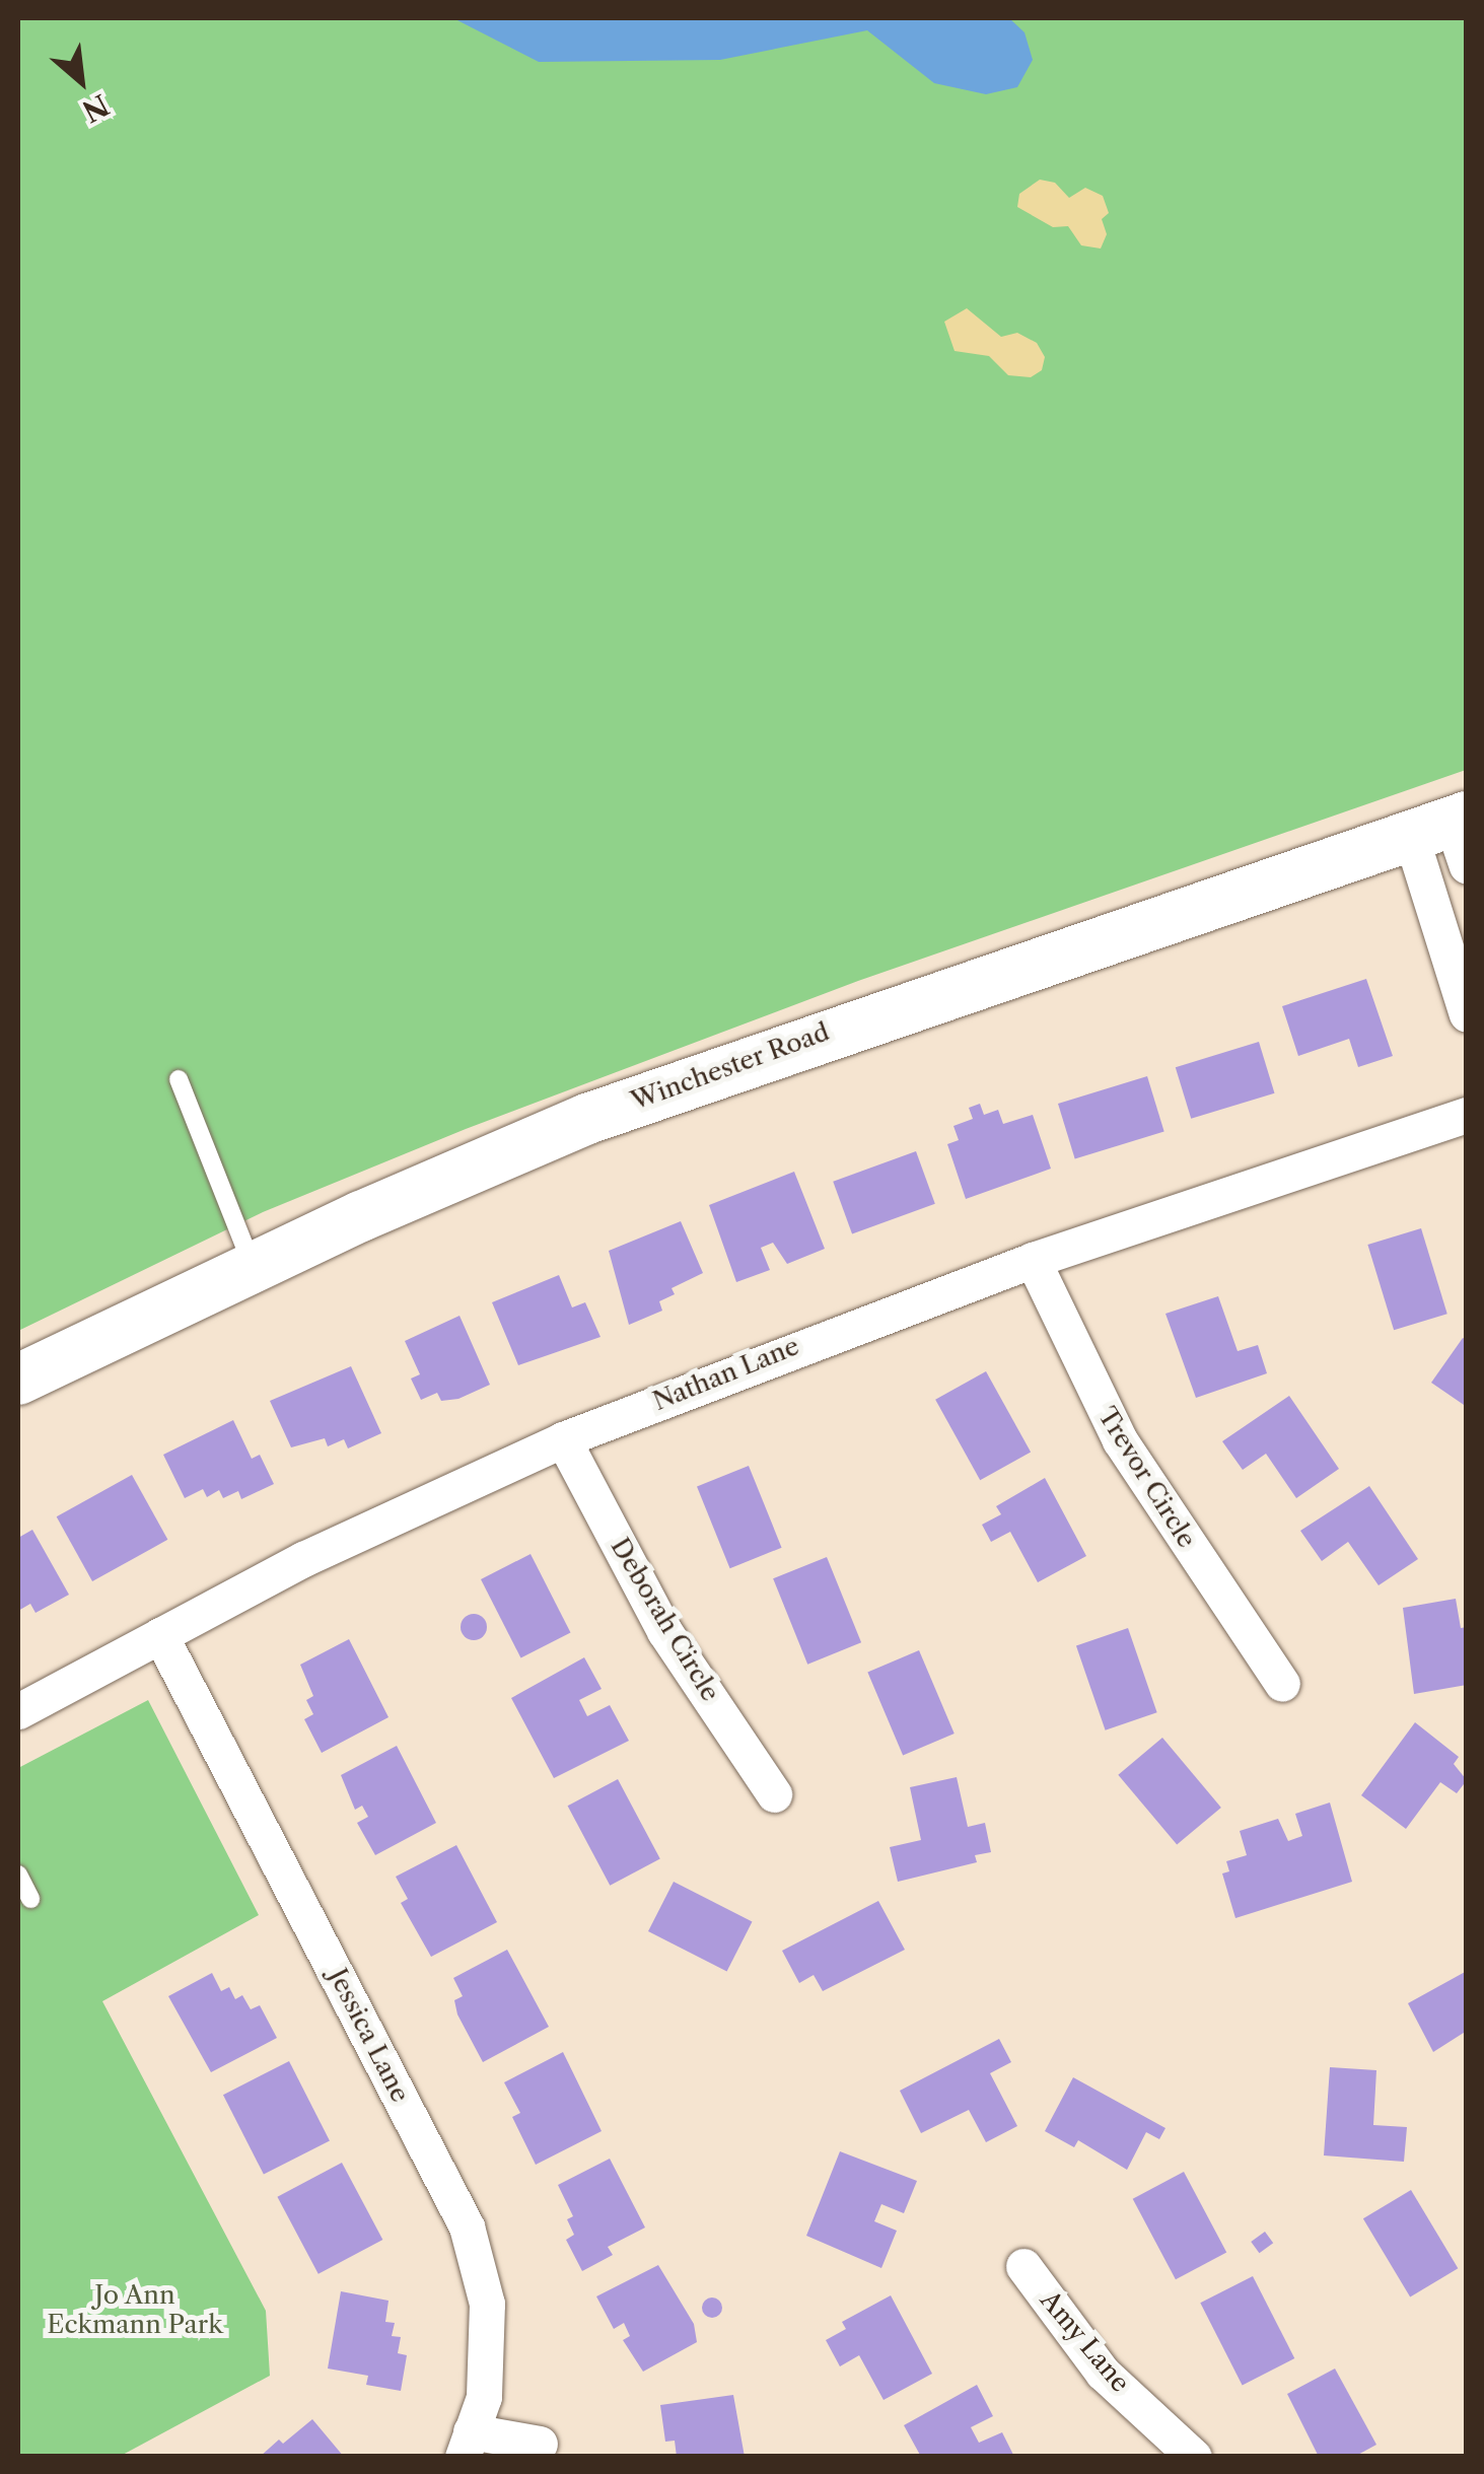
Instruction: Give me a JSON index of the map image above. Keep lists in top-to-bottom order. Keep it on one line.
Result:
{"streets":{"main road":["Winchester Road"],"street":["Nathan Lane","Trevor Circle","Deborah Circle","Jessica Lane","Amy Lane"]},"crossings":[["Nathan Lane","Trevor Circle"],["Nathan Lane","Deborah Circle"],["Nathan Lane","Jessica Lane"]],"parks":["Jo Ann Eckmann Park"],"north":"bottom right"}
